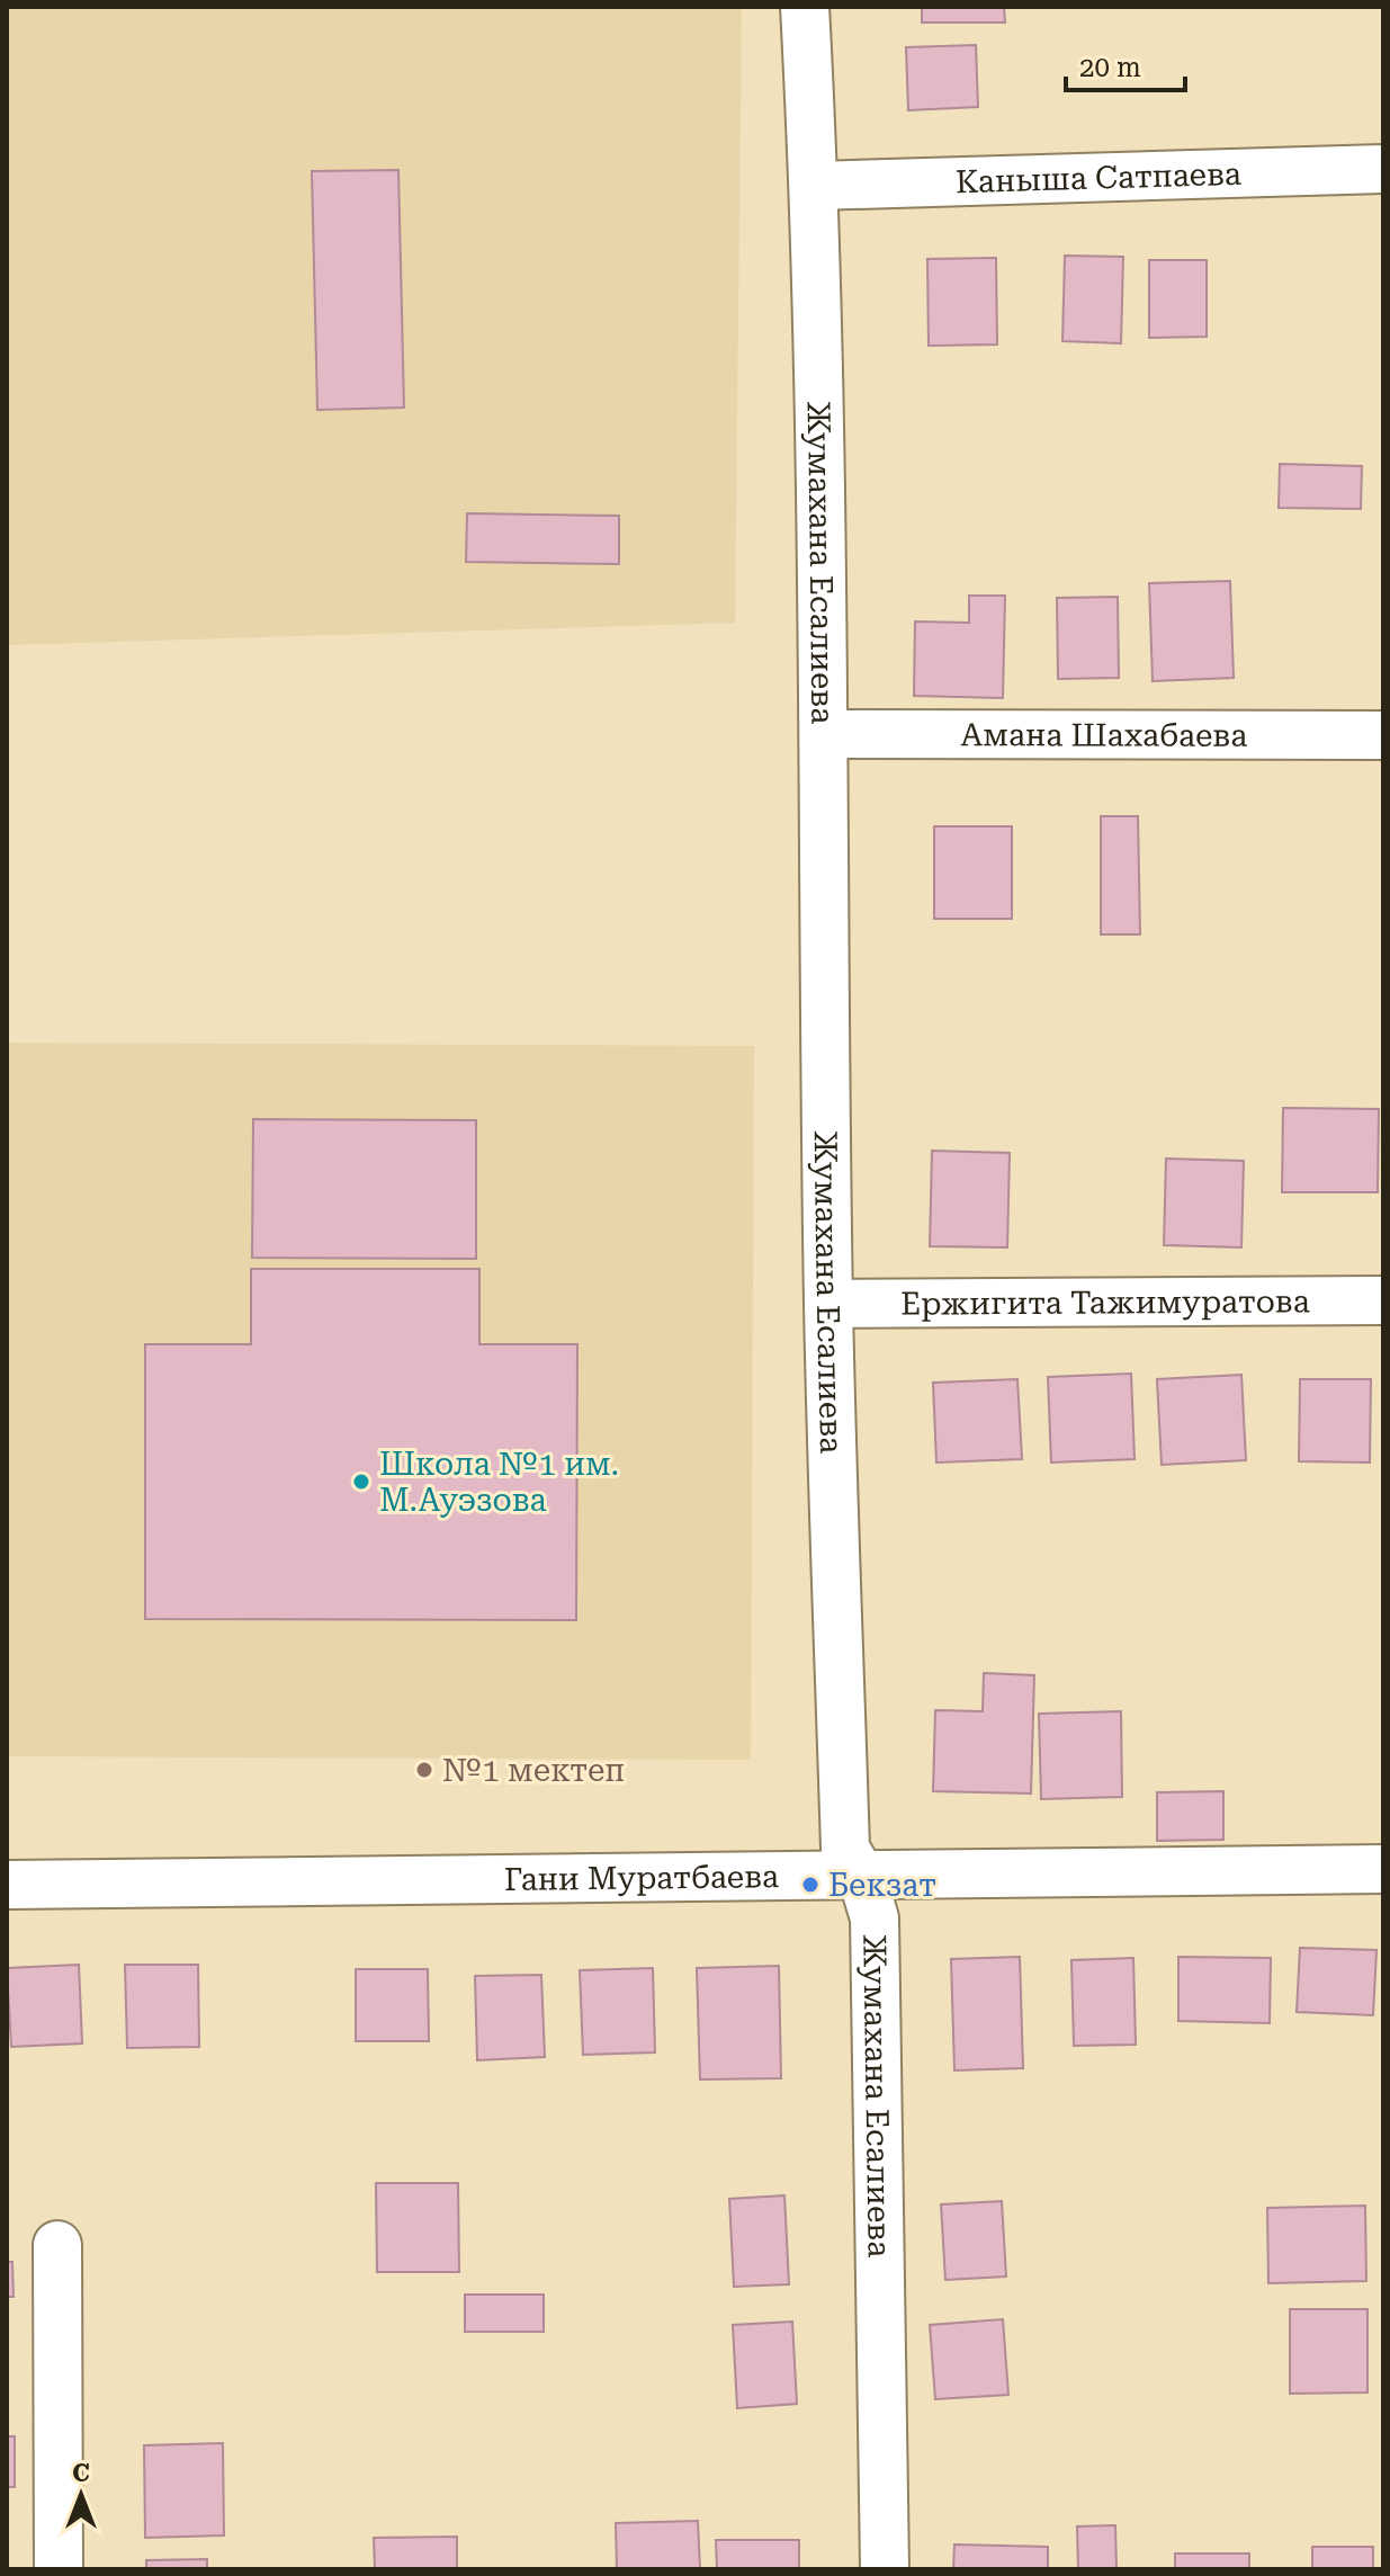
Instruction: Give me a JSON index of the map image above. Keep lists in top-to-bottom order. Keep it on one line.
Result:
{"streets":{"street":["Каныша Сатпаева","Жумахана Есалиева","Амана Шахабаева","Ержигита Тажимуратова","Гани Муратбаева"]},"crossings":[["Каныша Сатпаева","Жумахана Есалиева"],["Жумахана Есалиева","Амана Шахабаева"],["Жумахана Есалиева","Ержигита Тажимуратова"],["Жумахана Есалиева","Гани Муратбаева"]],"places":["Школа №1 им. М.Ауэзова","№1 мектеп","Бекзат"],"scale_bar":"20 m","north":"top"}
